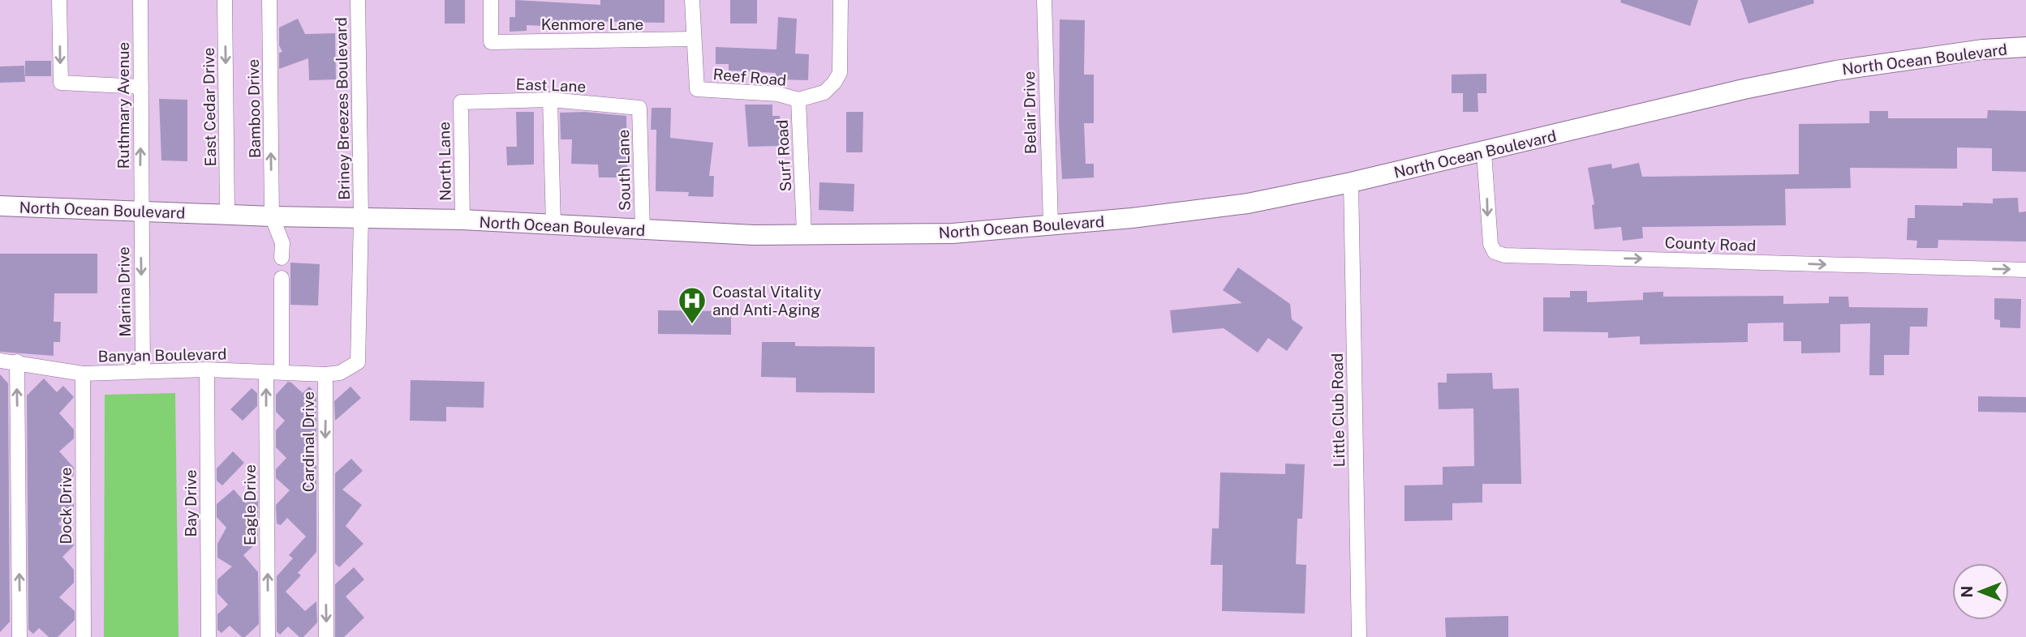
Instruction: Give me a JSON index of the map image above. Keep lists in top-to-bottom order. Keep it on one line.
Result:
{"streets":{"main road":["North Ocean Boulevard"],"street":["Kenmore Lane","Reef Road","East Lane","Ruthmary Avenue","East Cedar Drive","Bamboo Drive","Briney Breezes Boulevard","Belair Drive","Surf Road","North Lane","South Lane","County Road","Marina Drive","Banyan Boulevard","Little Club Road","Cardinal Drive","Bay Drive","Eagle Drive","Dock Drive"]},"crossings":[["Kenmore Lane","Reef Road"],["North Ocean Boulevard","Ruthmary Avenue"],["North Ocean Boulevard","East Cedar Drive"],["North Ocean Boulevard","Bamboo Drive"],["North Ocean Boulevard","Briney Breezes Boulevard"],["North Ocean Boulevard","Belair Drive"],["North Ocean Boulevard","Surf Road"],["North Ocean Boulevard","North Lane"],["North Ocean Boulevard","South Lane"],["North Ocean Boulevard","County Road"],["North Ocean Boulevard","Marina Drive"],["North Ocean Boulevard","Little Club Road"],["North Ocean Boulevard","Cardinal Drive"],["Reef Road","Surf Road"],["East Lane","North Lane"],["East Lane","South Lane"],["Ruthmary Avenue","Marina Drive"],["Briney Breezes Boulevard","Cardinal Drive"],["Marina Drive","Banyan Boulevard"],["Banyan Boulevard","Cardinal Drive"],["Banyan Boulevard","Bay Drive"],["Banyan Boulevard","Eagle Drive"],["Banyan Boulevard","Dock Drive"]],"one_way":["Ruthmary Avenue","East Cedar Drive","Bamboo Drive","County Road","Marina Drive","Cardinal Drive","Eagle Drive"],"places":{"hospital":["Coastal Vitality and Anti-Aging"]},"north":"left"}
